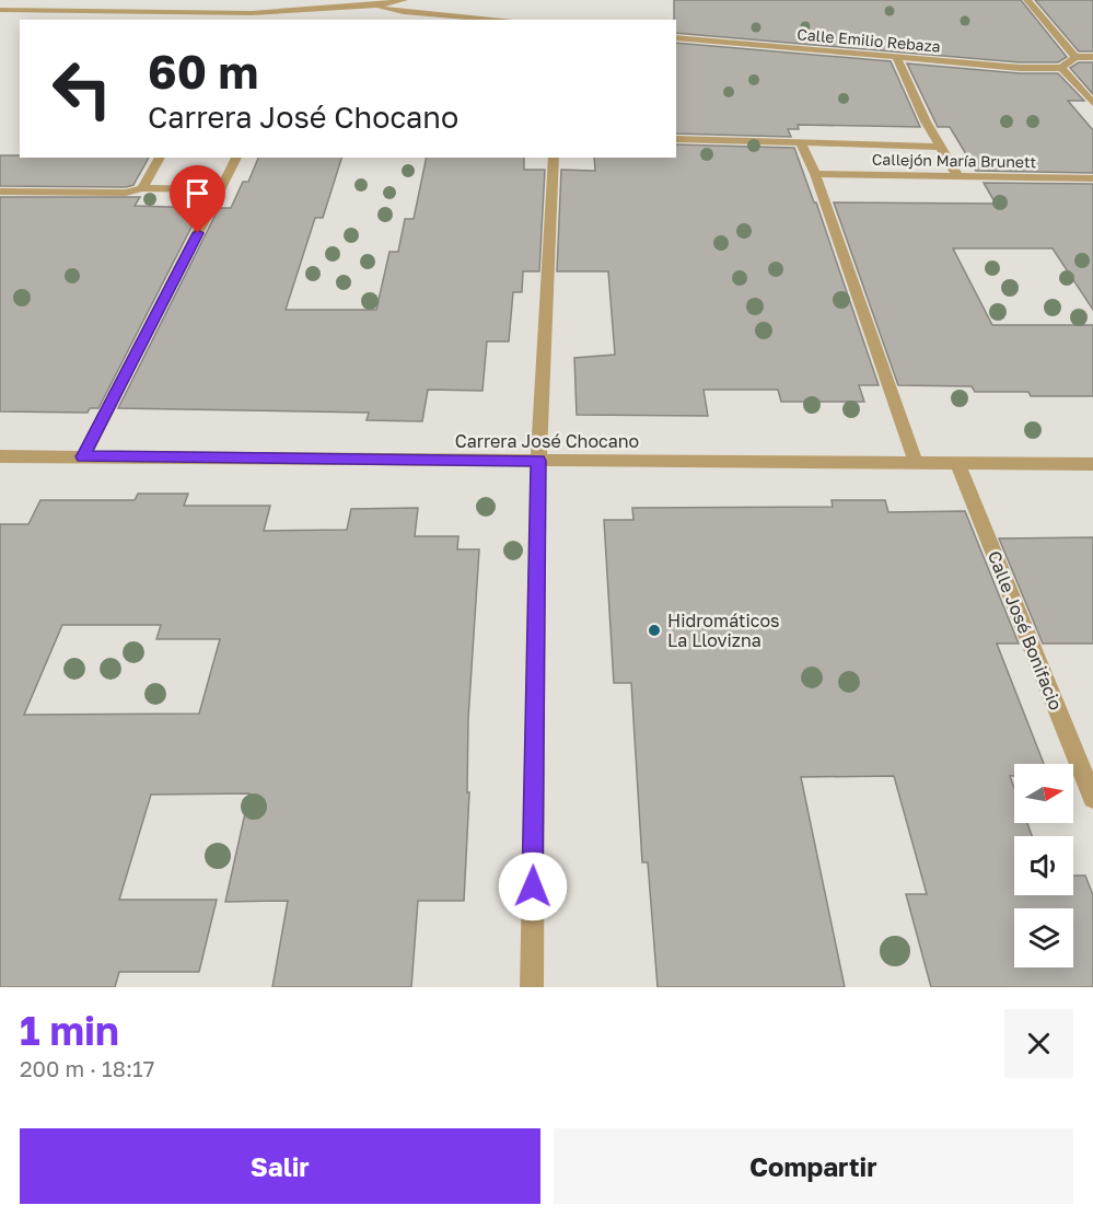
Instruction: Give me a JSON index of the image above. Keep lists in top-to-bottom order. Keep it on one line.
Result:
{"streets":{"street":["Calle Emilio Rebaza","Callejón María Brunett","Carrera José Chocano","Calle José Bonifacio"]},"crossings":[["Carrera José Chocano","Calle José Bonifacio"]],"places":["Hidromáticos La Llovizna"],"north":"right","page":{"turn":["60 m","Carrera José Chocano"],"heading":["1 min","200 m · 18:17"],"buttons":["Salir","Compartir"]}}
